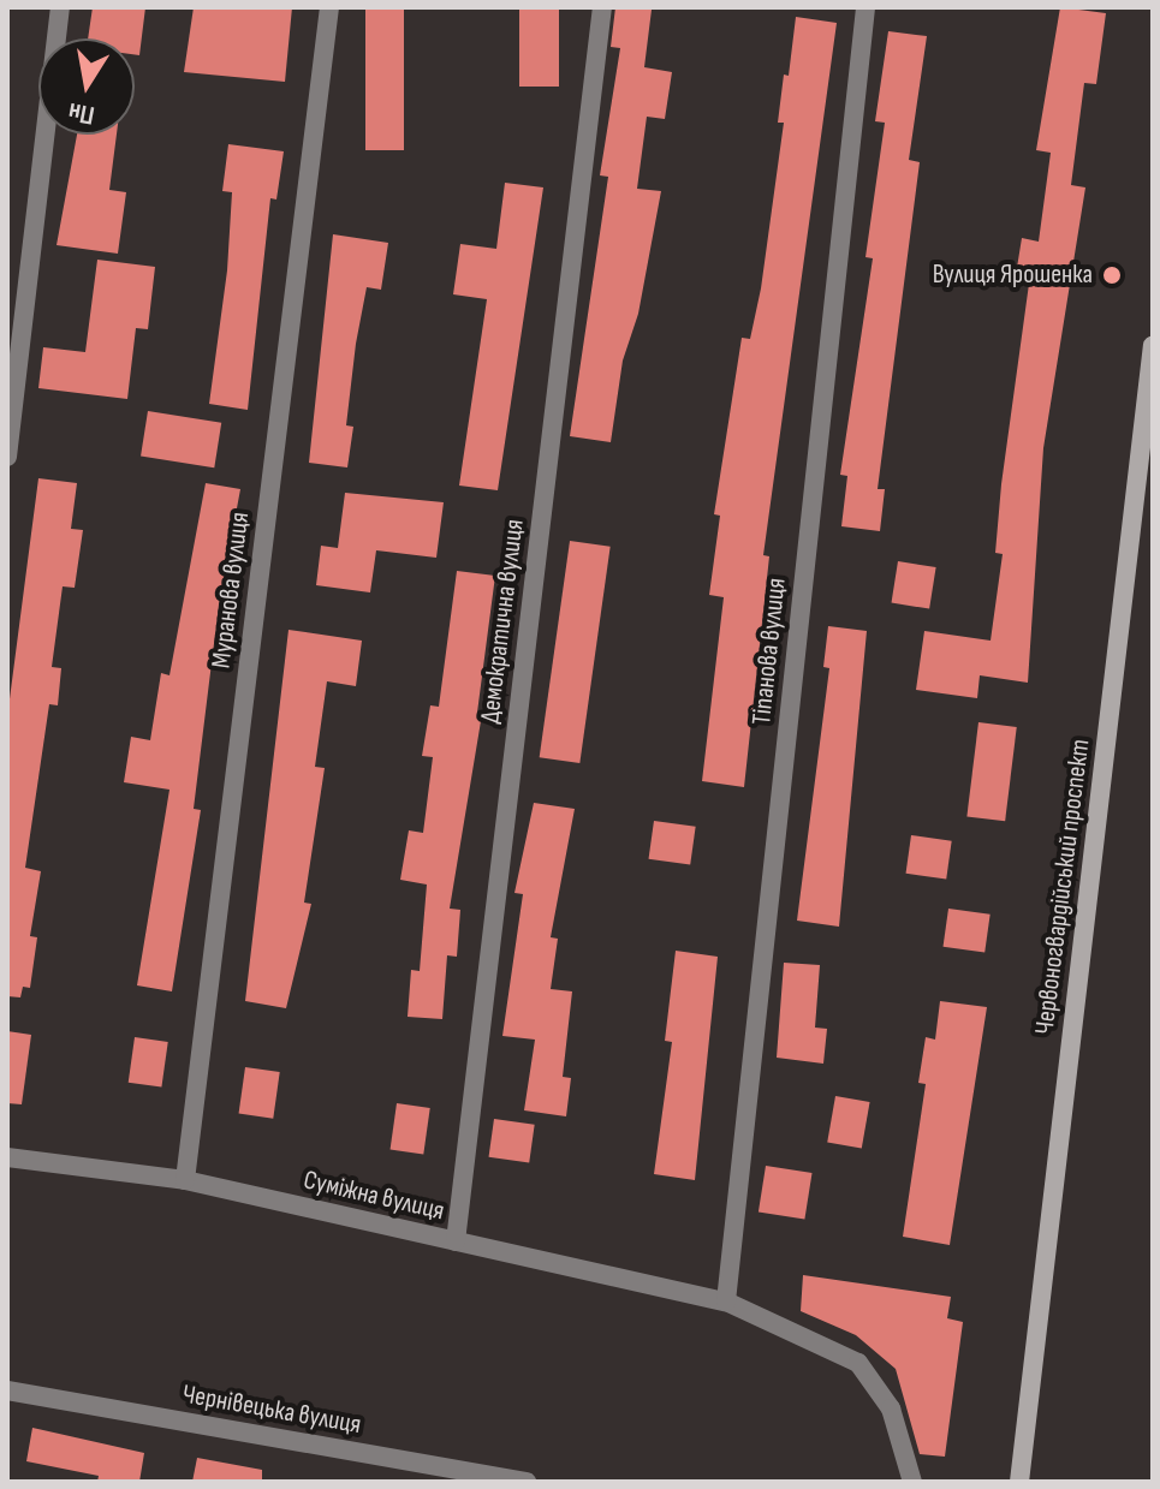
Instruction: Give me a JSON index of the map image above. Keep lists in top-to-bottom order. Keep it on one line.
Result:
{"streets":{"main road":["Червоногвардійський проспект"],"street":["Муранова вулиця","Демократична вулиця","Тіпанова вулиця","Суміжна вулиця","Чернівецька вулиця"]},"crossings":[["Муранова вулиця","Суміжна вулиця"],["Демократична вулиця","Суміжна вулиця"],["Тіпанова вулиця","Суміжна вулиця"]],"places":["Вулиця Ярошенка"],"north":"bottom"}
